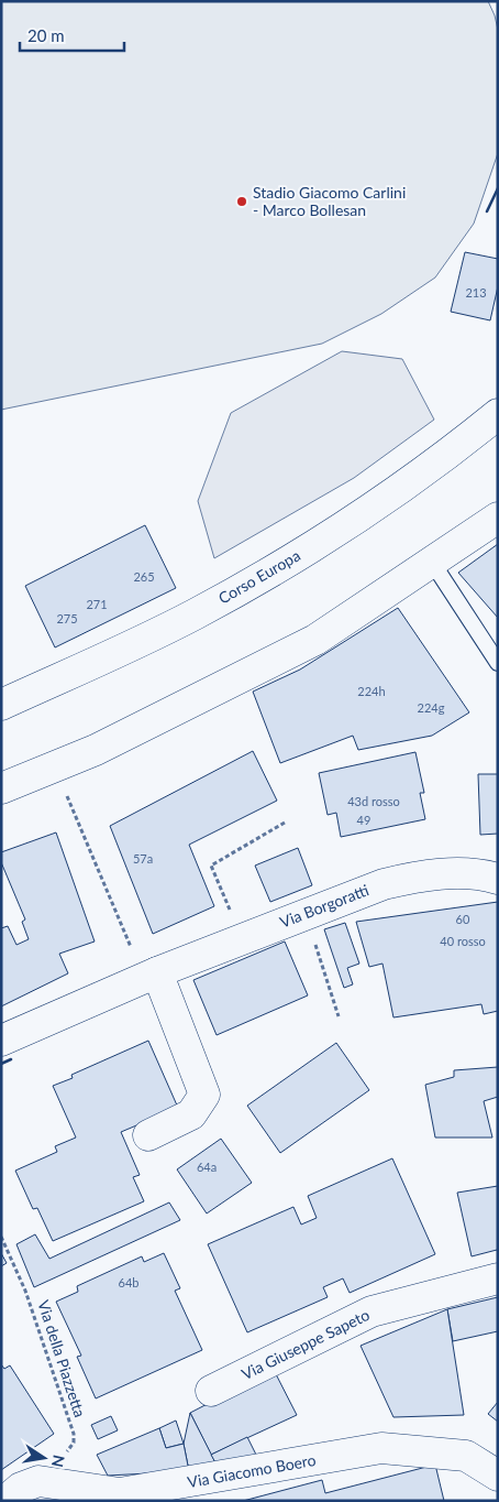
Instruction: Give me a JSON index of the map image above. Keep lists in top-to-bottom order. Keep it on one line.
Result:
{"streets":{"street":["Corso Europa","Via Borgoratti","Via Giuseppe Sapeto","Via Giacomo Boero"],"path":["Via della Piazzetta"]},"crossings":[["Via della Piazzetta","Via Giacomo Boero"]],"places":["Stadio Giacomo Carlini - Marco Bollesan"],"house_numbers":["213","265","271","275","224h","224g","43d rosso","49","57a","60","40 rosso","64a","64b"],"scale_bar":"20 m","north":"right"}
